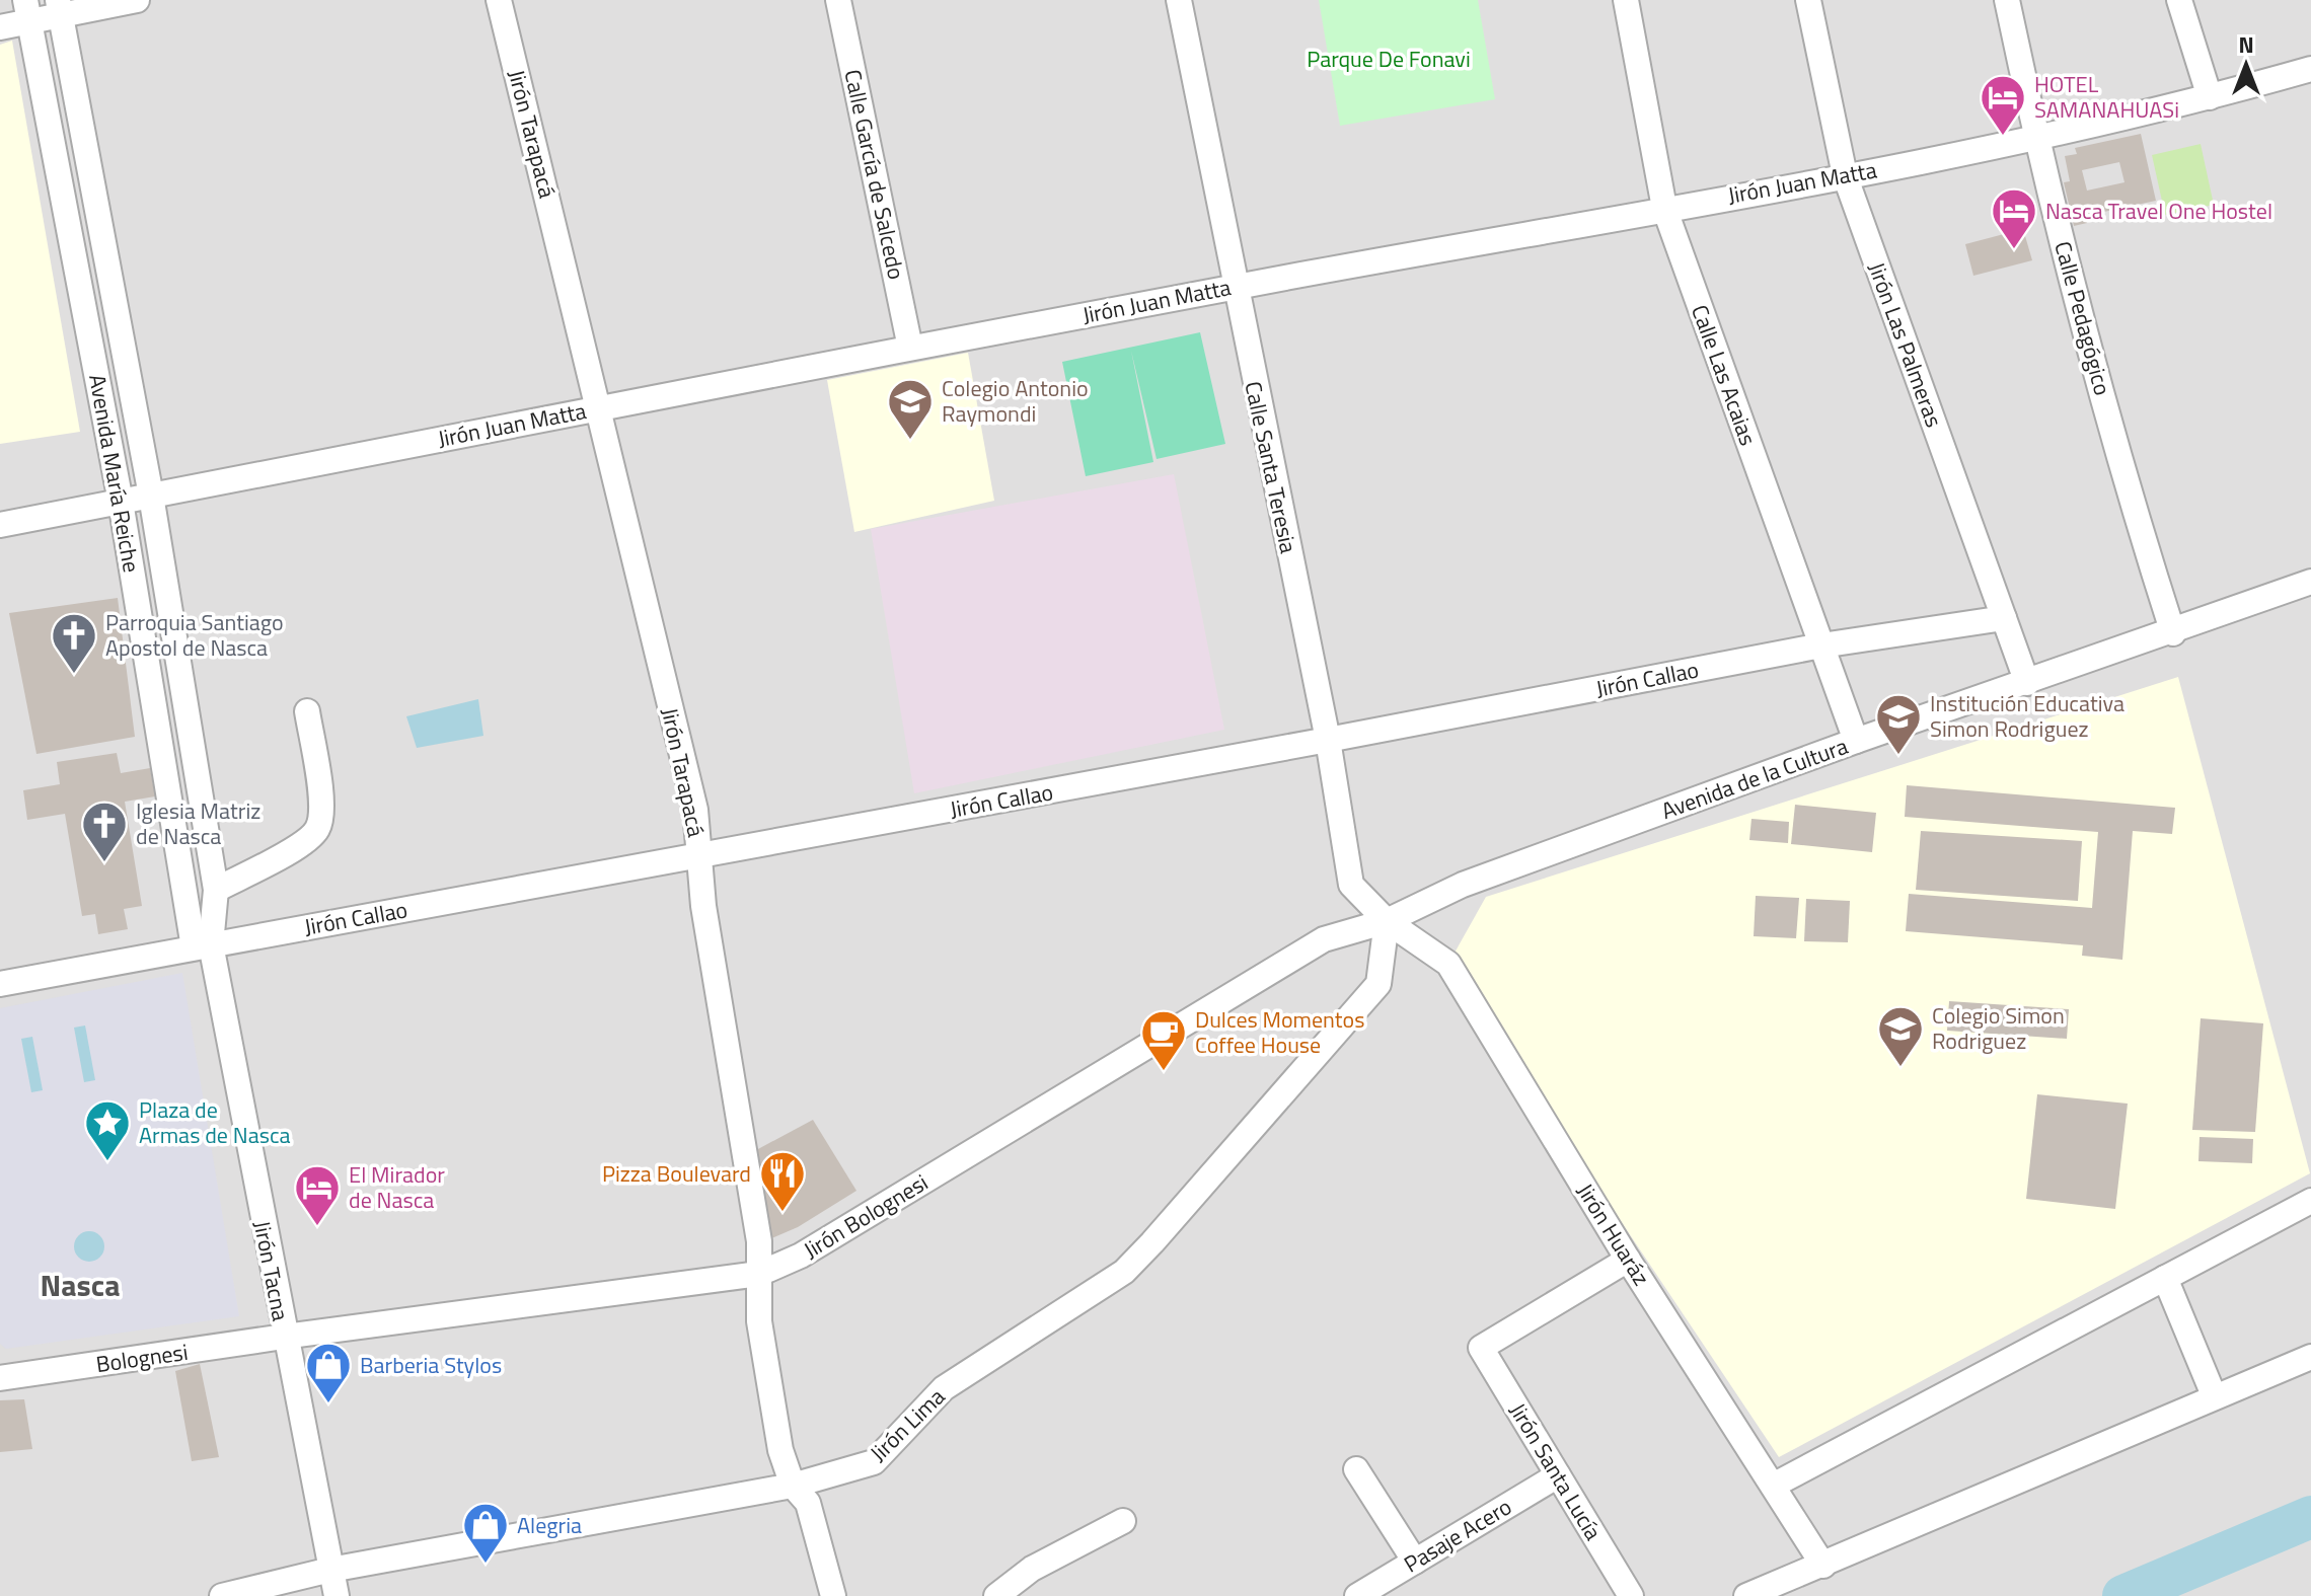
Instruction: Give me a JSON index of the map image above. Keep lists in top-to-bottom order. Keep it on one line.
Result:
{"streets":{"street":["Jirón Tarapacá","Calle García de Salcedo","Jirón Juan Matta","Calle Pedagógico","Jirón Las Palmeras","Calle Las Acaias","Calle Santa Teresia","Avenida María Reiche","Jirón Callao","Avenida de la Cultura","Jirón Bolognesi","Jirón Huaráz","Jirón Tacna","Bolognesi","Jirón Lima","Jirón Santa Lucía","Pasaje Acero"]},"crossings":[["Jirón Tarapacá","Jirón Juan Matta"],["Jirón Tarapacá","Jirón Callao"],["Jirón Tarapacá","Jirón Bolognesi"],["Jirón Tarapacá","Jirón Lima"],["Calle García de Salcedo","Jirón Juan Matta"],["Jirón Juan Matta","Calle Pedagógico"],["Jirón Juan Matta","Jirón Las Palmeras"],["Jirón Juan Matta","Calle Las Acaias"],["Jirón Juan Matta","Calle Santa Teresia"],["Jirón Juan Matta","Avenida María Reiche"],["Calle Pedagógico","Avenida de la Cultura"],["Jirón Las Palmeras","Jirón Callao"],["Jirón Las Palmeras","Avenida de la Cultura"],["Calle Las Acaias","Jirón Callao"],["Calle Las Acaias","Avenida de la Cultura"],["Calle Santa Teresia","Jirón Callao"],["Calle Santa Teresia","Avenida de la Cultura"],["Calle Santa Teresia","Jirón Bolognesi"],["Calle Santa Teresia","Jirón Huaráz"],["Calle Santa Teresia","Jirón Lima"],["Avenida María Reiche","Jirón Callao"],["Avenida María Reiche","Jirón Tacna"],["Jirón Callao","Jirón Tacna"],["Avenida de la Cultura","Jirón Bolognesi"],["Avenida de la Cultura","Jirón Huaráz"],["Avenida de la Cultura","Jirón Lima"],["Jirón Bolognesi","Jirón Huaráz"],["Jirón Bolognesi","Jirón Tacna"],["Jirón Bolognesi","Bolognesi"],["Jirón Bolognesi","Jirón Lima"],["Jirón Huaráz","Jirón Lima"],["Jirón Huaráz","Jirón Santa Lucía"],["Jirón Tacna","Bolognesi"],["Jirón Tacna","Jirón Lima"],["Jirón Santa Lucía","Pasaje Acero"]],"districts":["Nasca"],"parks":["Parque De Fonavi"],"places":{"hotel":["HOTEL SAMANAHUASi","Nasca Travel One Hostel","El Mirador de Nasca"],"school or university":["Colegio Antonio Raymondi","Institución Educativa Simon Rodriguez","Colegio Simon Rodriguez"],"church":["Parroquia Santiago Apostol de Nasca","Iglesia Matriz de Nasca"],"cafe":["Dulces Momentos Coffee House"],"place":["Plaza de Armas de Nasca"],"restaurant":["Pizza Boulevard"],"shop":["Barberia Stylos","Alegria"]},"north":"top"}
